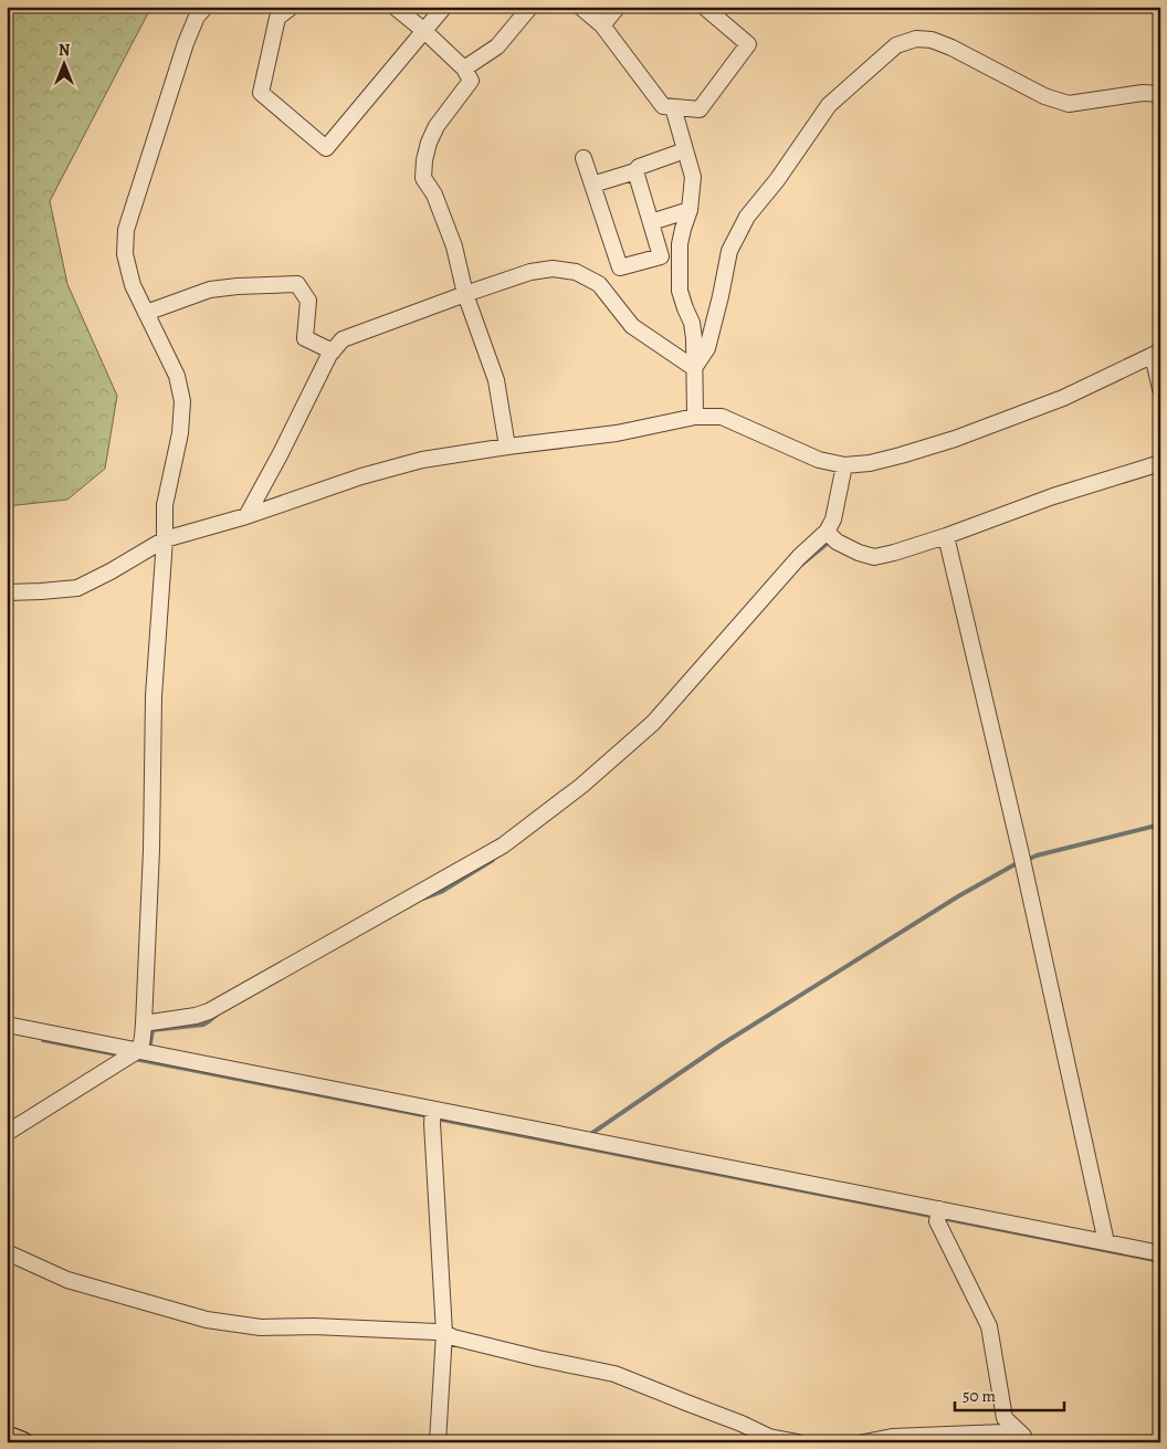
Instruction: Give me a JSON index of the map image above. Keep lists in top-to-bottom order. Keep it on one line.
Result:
{"scale_bar":"50 m","north":"top"}
